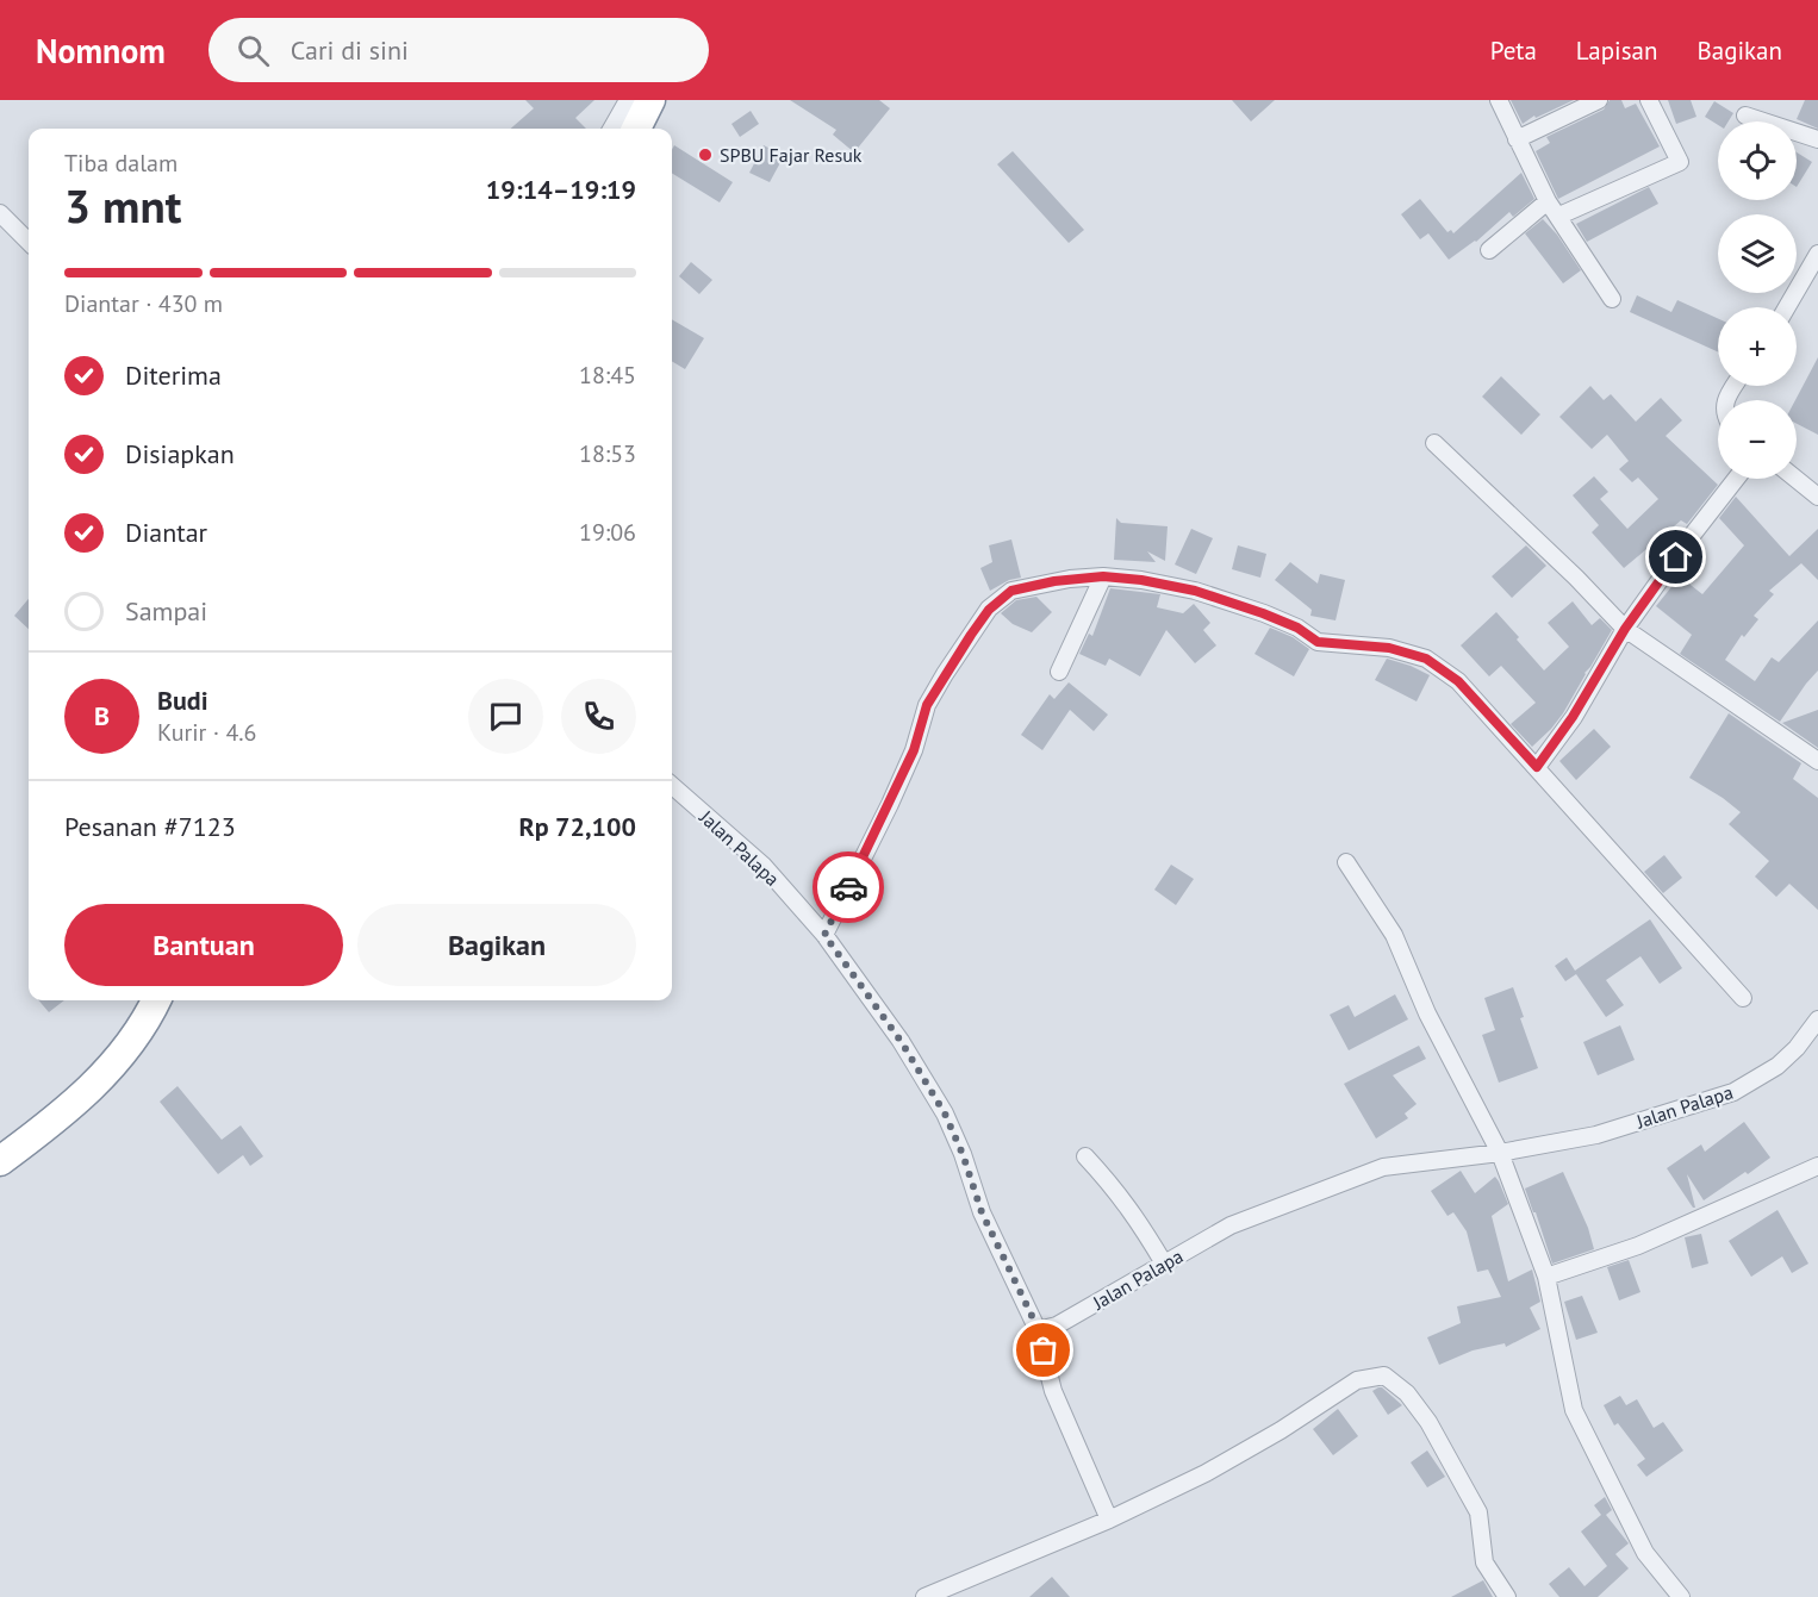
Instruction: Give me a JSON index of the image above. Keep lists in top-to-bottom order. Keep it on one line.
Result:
{"streets":{"street":["Jalan Palapa"]},"places":["SPBU Fajar Resuk"],"page":{"header":"Nomnom","search":"Cari di sini","nav":["Peta","Lapisan","Bagikan"],"map_buttons":["+","−"],"heading":["3 mnt","Tiba dalam","19:14–19:19"],"panel":["Budi","Kurir · 4.6","Pesanan #7123","Rp 72,100"],"bar":"Diantar · 430 m","list":[["Diterima","18:45"],["Disiapkan","18:53"],["Diantar","19:06"],"Sampai"],"round":"B","buttons":["Bantuan","Bagikan"]}}
